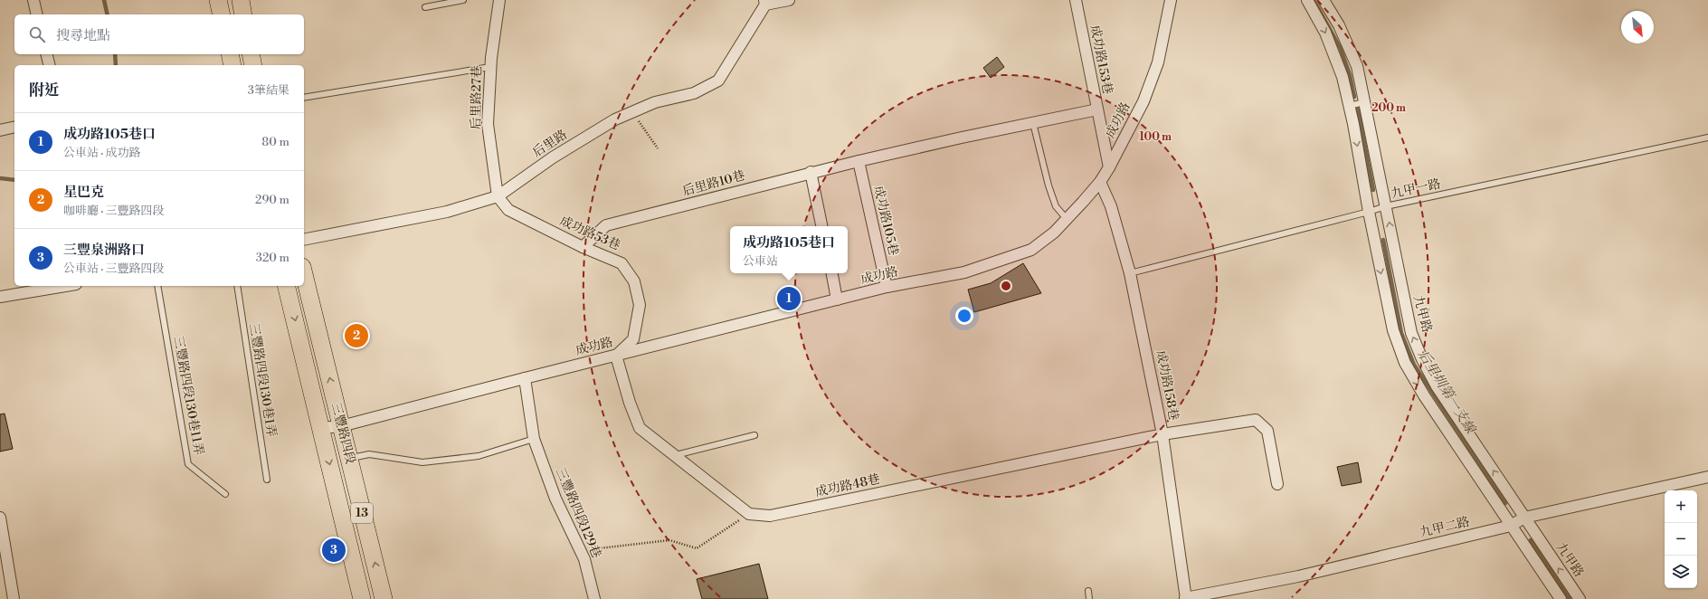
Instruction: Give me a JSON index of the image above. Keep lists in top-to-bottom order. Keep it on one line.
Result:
{"streets":{"main road":["三豐路四段","13"],"street":["成功路153巷","后里路27巷","成功路","后里路","后里路10巷","成功路105巷","成功路53巷","九甲路","成功路158巷","成功路48巷","三豐路四段129巷","九甲二路"],"lane":["九甲一路","三豐路四段130巷1弄","三豐路四段130巷11弄"]},"crossings":[["成功路153巷","成功路"],["成功路153巷","后里路10巷"],["后里路27巷","后里路"],["后里路27巷","成功路53巷"],["成功路","成功路105巷"],["成功路","成功路53巷"],["成功路","成功路158巷"],["成功路","三豐路四段"],["成功路","三豐路四段129巷"],["后里路","成功路53巷"],["后里路10巷","成功路105巷"],["后里路10巷","成功路53巷"],["九甲一路","九甲路"],["九甲一路","成功路158巷"],["九甲路","九甲二路"],["成功路158巷","成功路48巷"],["成功路158巷","九甲二路"]],"water":["后里圳第一支線"],"north":"bottom right","page":{"search":"搜尋地點","heading":["附近","3筆結果"],"list":[{"mark":"1","name":"成功路105巷口","note":"公車站 · 成功路","value":"80 m"},{"mark":"2","name":"星巴克","note":"咖啡廳 · 三豐路四段","value":"290 m"},{"mark":"3","name":"三豐泉洲路口","note":"公車站 · 三豐路四段","value":"320 m"}],"popup":["成功路105巷口","公車站"],"pins":["1","2","3"],"map_buttons":["+","−"]},"rings":["200 m","100 m"]}
